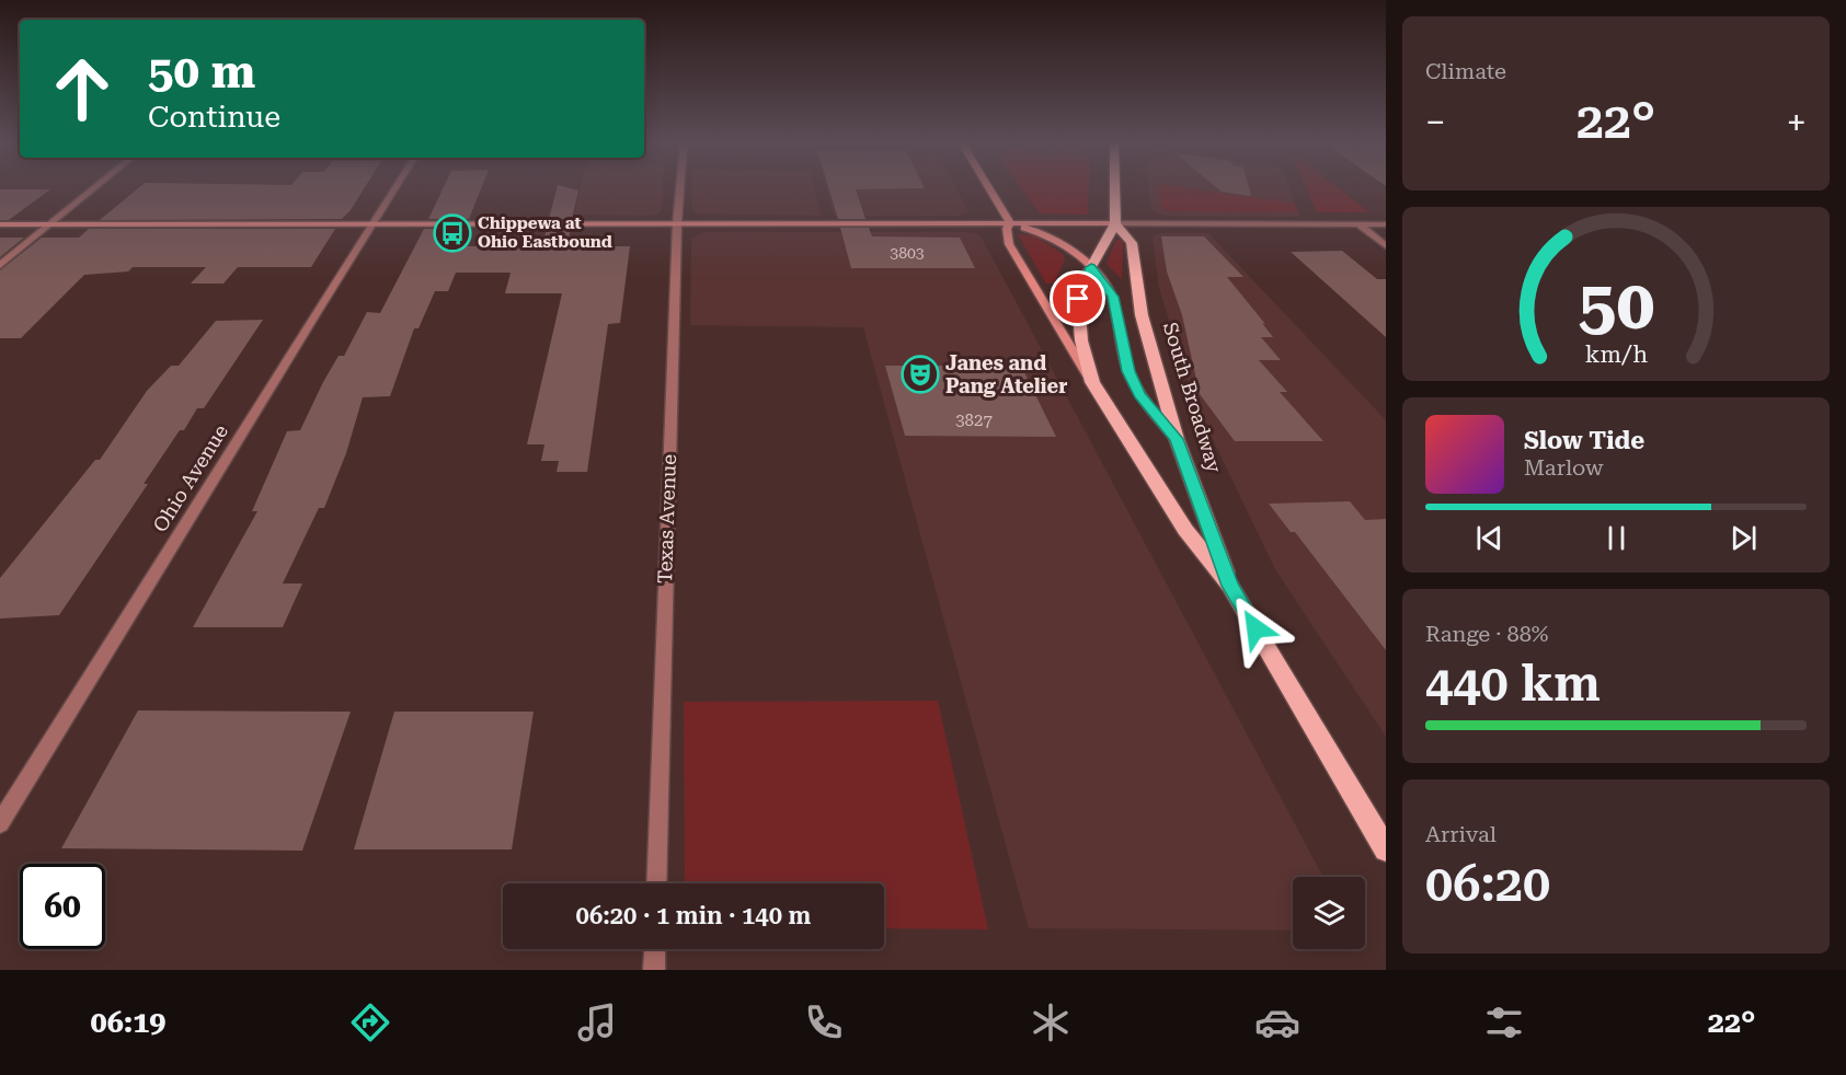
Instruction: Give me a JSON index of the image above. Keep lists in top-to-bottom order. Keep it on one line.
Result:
{"streets":{"main road":["South Broadway"],"street":["Ohio Avenue","Texas Avenue"]},"places":{"bus stop":["Chippewa at Ohio Eastbound"],"theatre":["Janes and Pang Atelier"]},"house_numbers":["3803","3827"],"page":{"tile":["Climate",["Range · 88%","440 km"],["Arrival","06:20"]],"turn":["50 m","Continue"],"heat":["−","22°","+"],"song":["Slow Tide","Marlow"],"limit":"60","trip":"06:20 · 1 min · 140 m","tabs":["06:19","22°"],"gauge":["50","km/h"]}}
